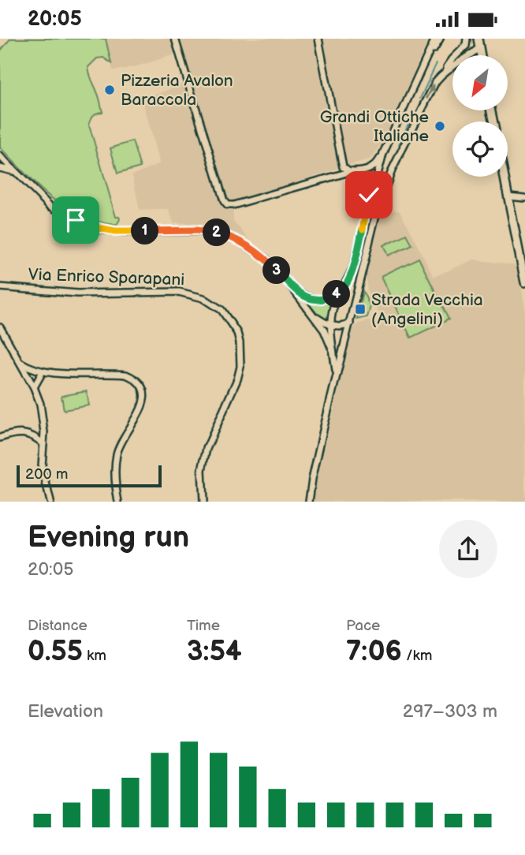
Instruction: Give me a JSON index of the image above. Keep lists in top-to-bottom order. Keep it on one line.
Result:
{"streets":{"street":["Via Enrico Sparapani"]},"places":{"other":["Pizzeria Avalon Baraccola","Grandi Ottiche Italiane"],"transit":["Strada Vecchia (Angelini)"]},"scale_bar":"200 m","north":"bottom left","page":{"status":"20:05","pins":["1","2","3","4"],"scale":"200 m","heading":["Evening run","20:05"],"stats":[["Distance","0.55 km"],["Time","3:54"],["Pace","7:06 /km"]],"chart":["Elevation","297–303 m"]}}
